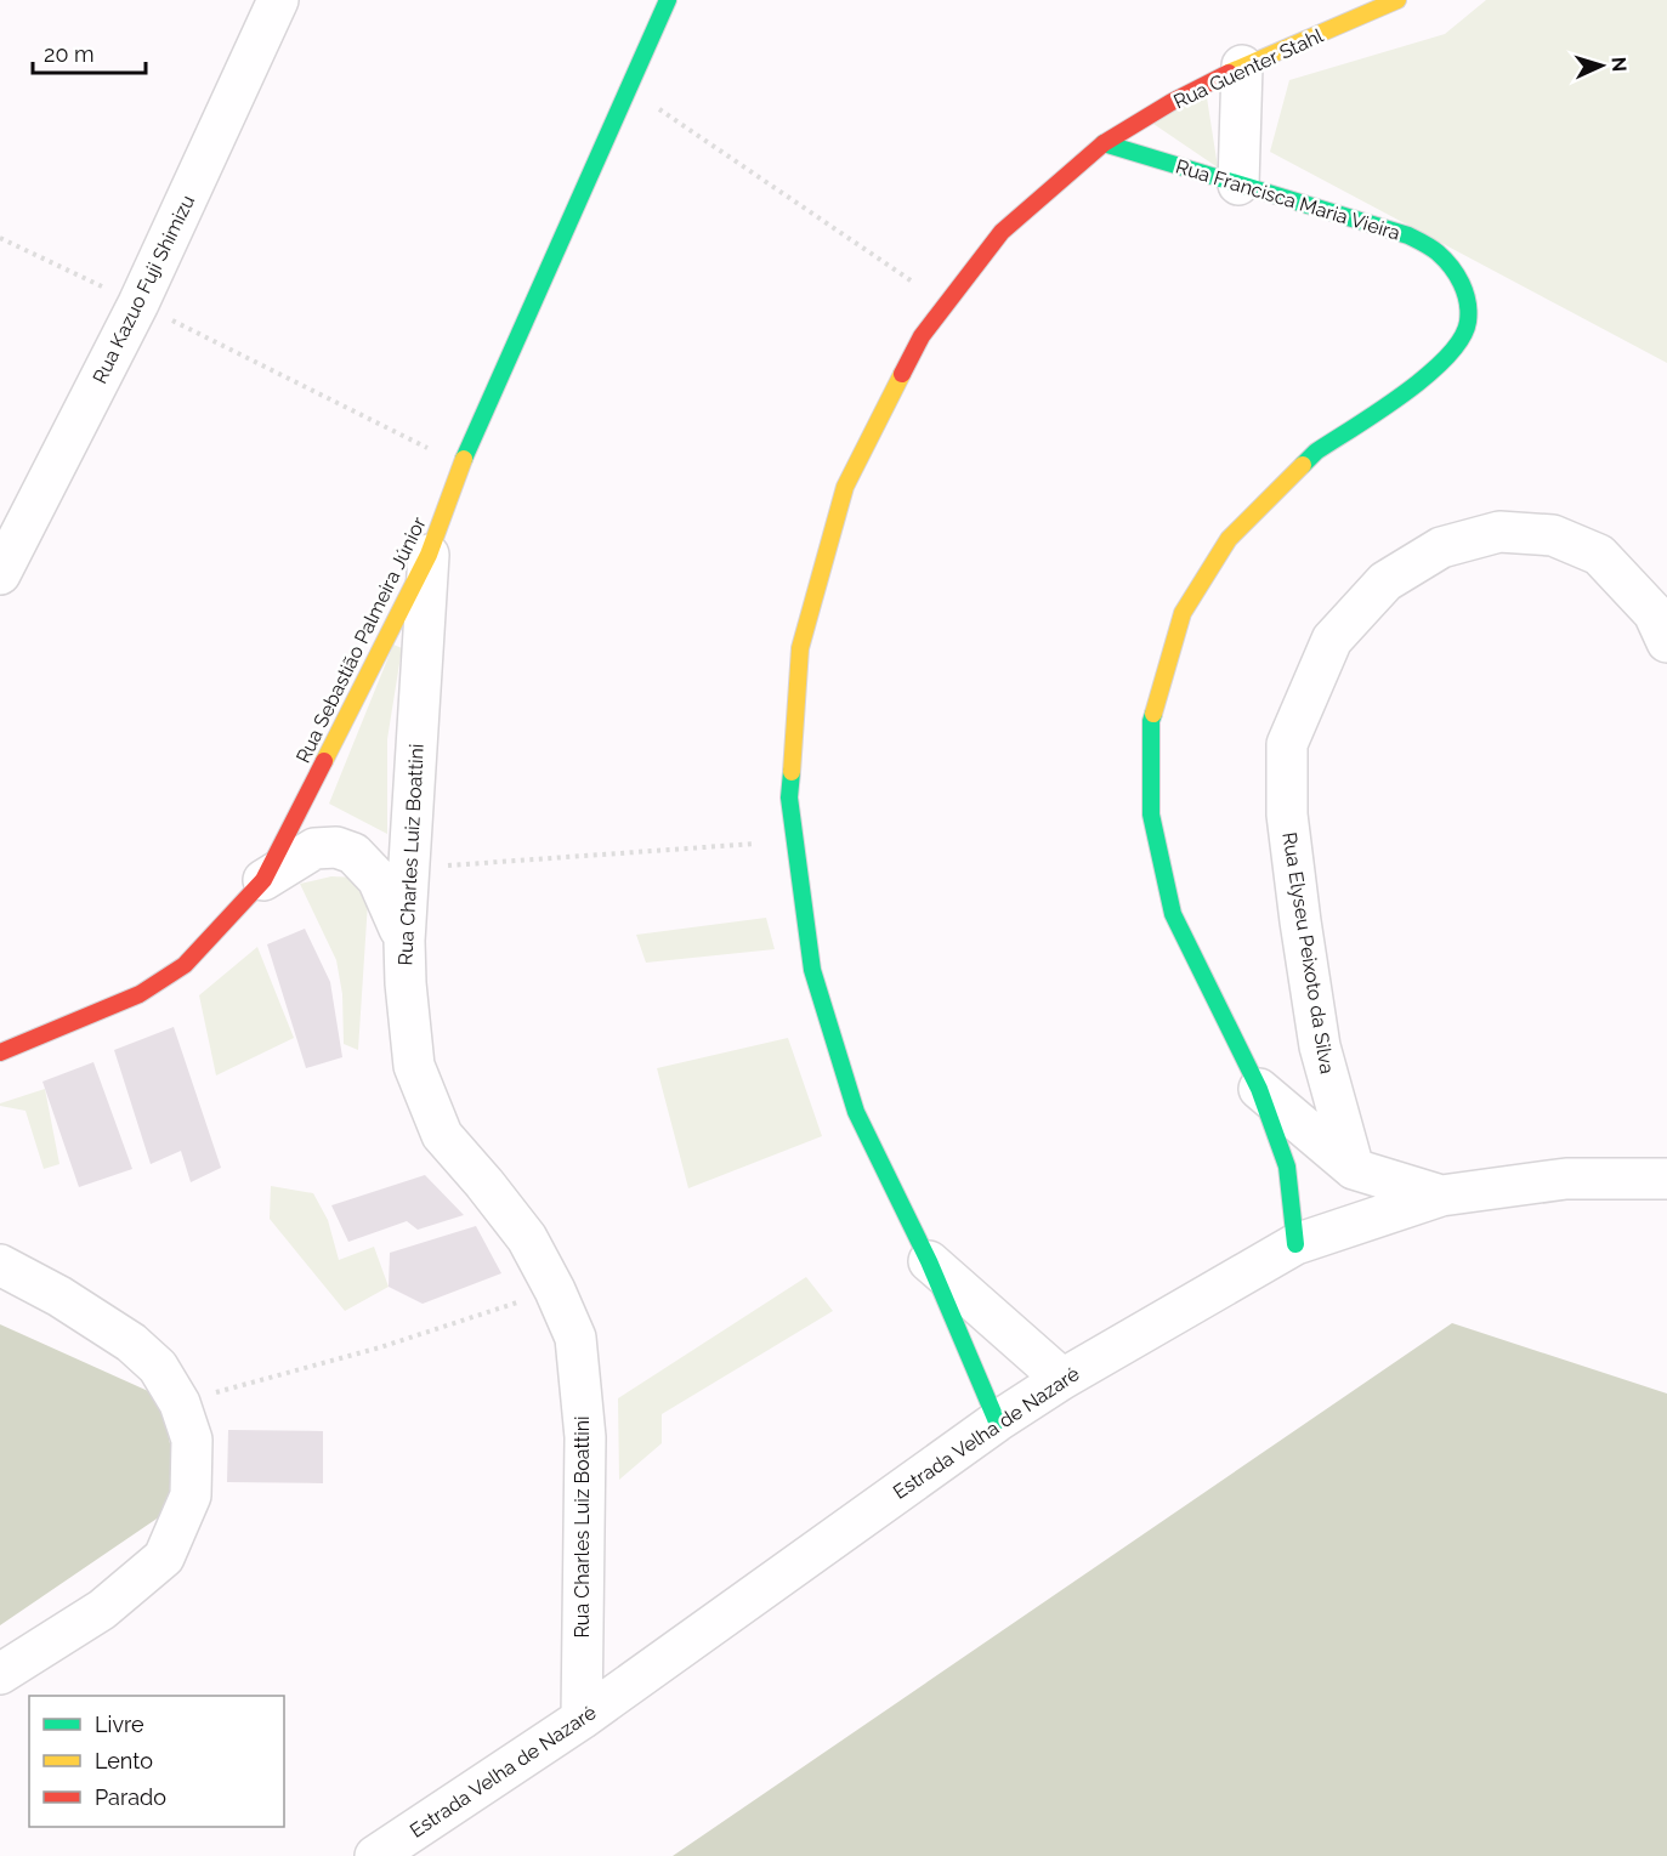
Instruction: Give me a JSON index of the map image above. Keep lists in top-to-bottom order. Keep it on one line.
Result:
{"streets":{"street":["Rua Guenter Stahl","Rua Francisca Maria Vieira","Rua Kazuo Fuji Shimizu","Rua Sebastião Palmeira Júnior","Rua Charles Luiz Boattini","Rua Elyseu Peixoto da Silva","Estrada Velha de Nazaré"]},"crossings":[["Rua Guenter Stahl","Rua Francisca Maria Vieira"],["Rua Guenter Stahl","Estrada Velha de Nazaré"],["Rua Francisca Maria Vieira","Rua Elyseu Peixoto da Silva"],["Rua Francisca Maria Vieira","Estrada Velha de Nazaré"],["Rua Sebastião Palmeira Júnior","Rua Charles Luiz Boattini"],["Rua Charles Luiz Boattini","Estrada Velha de Nazaré"]],"legend":["Livre","Lento","Parado"],"scale_bar":"20 m","north":"right"}
